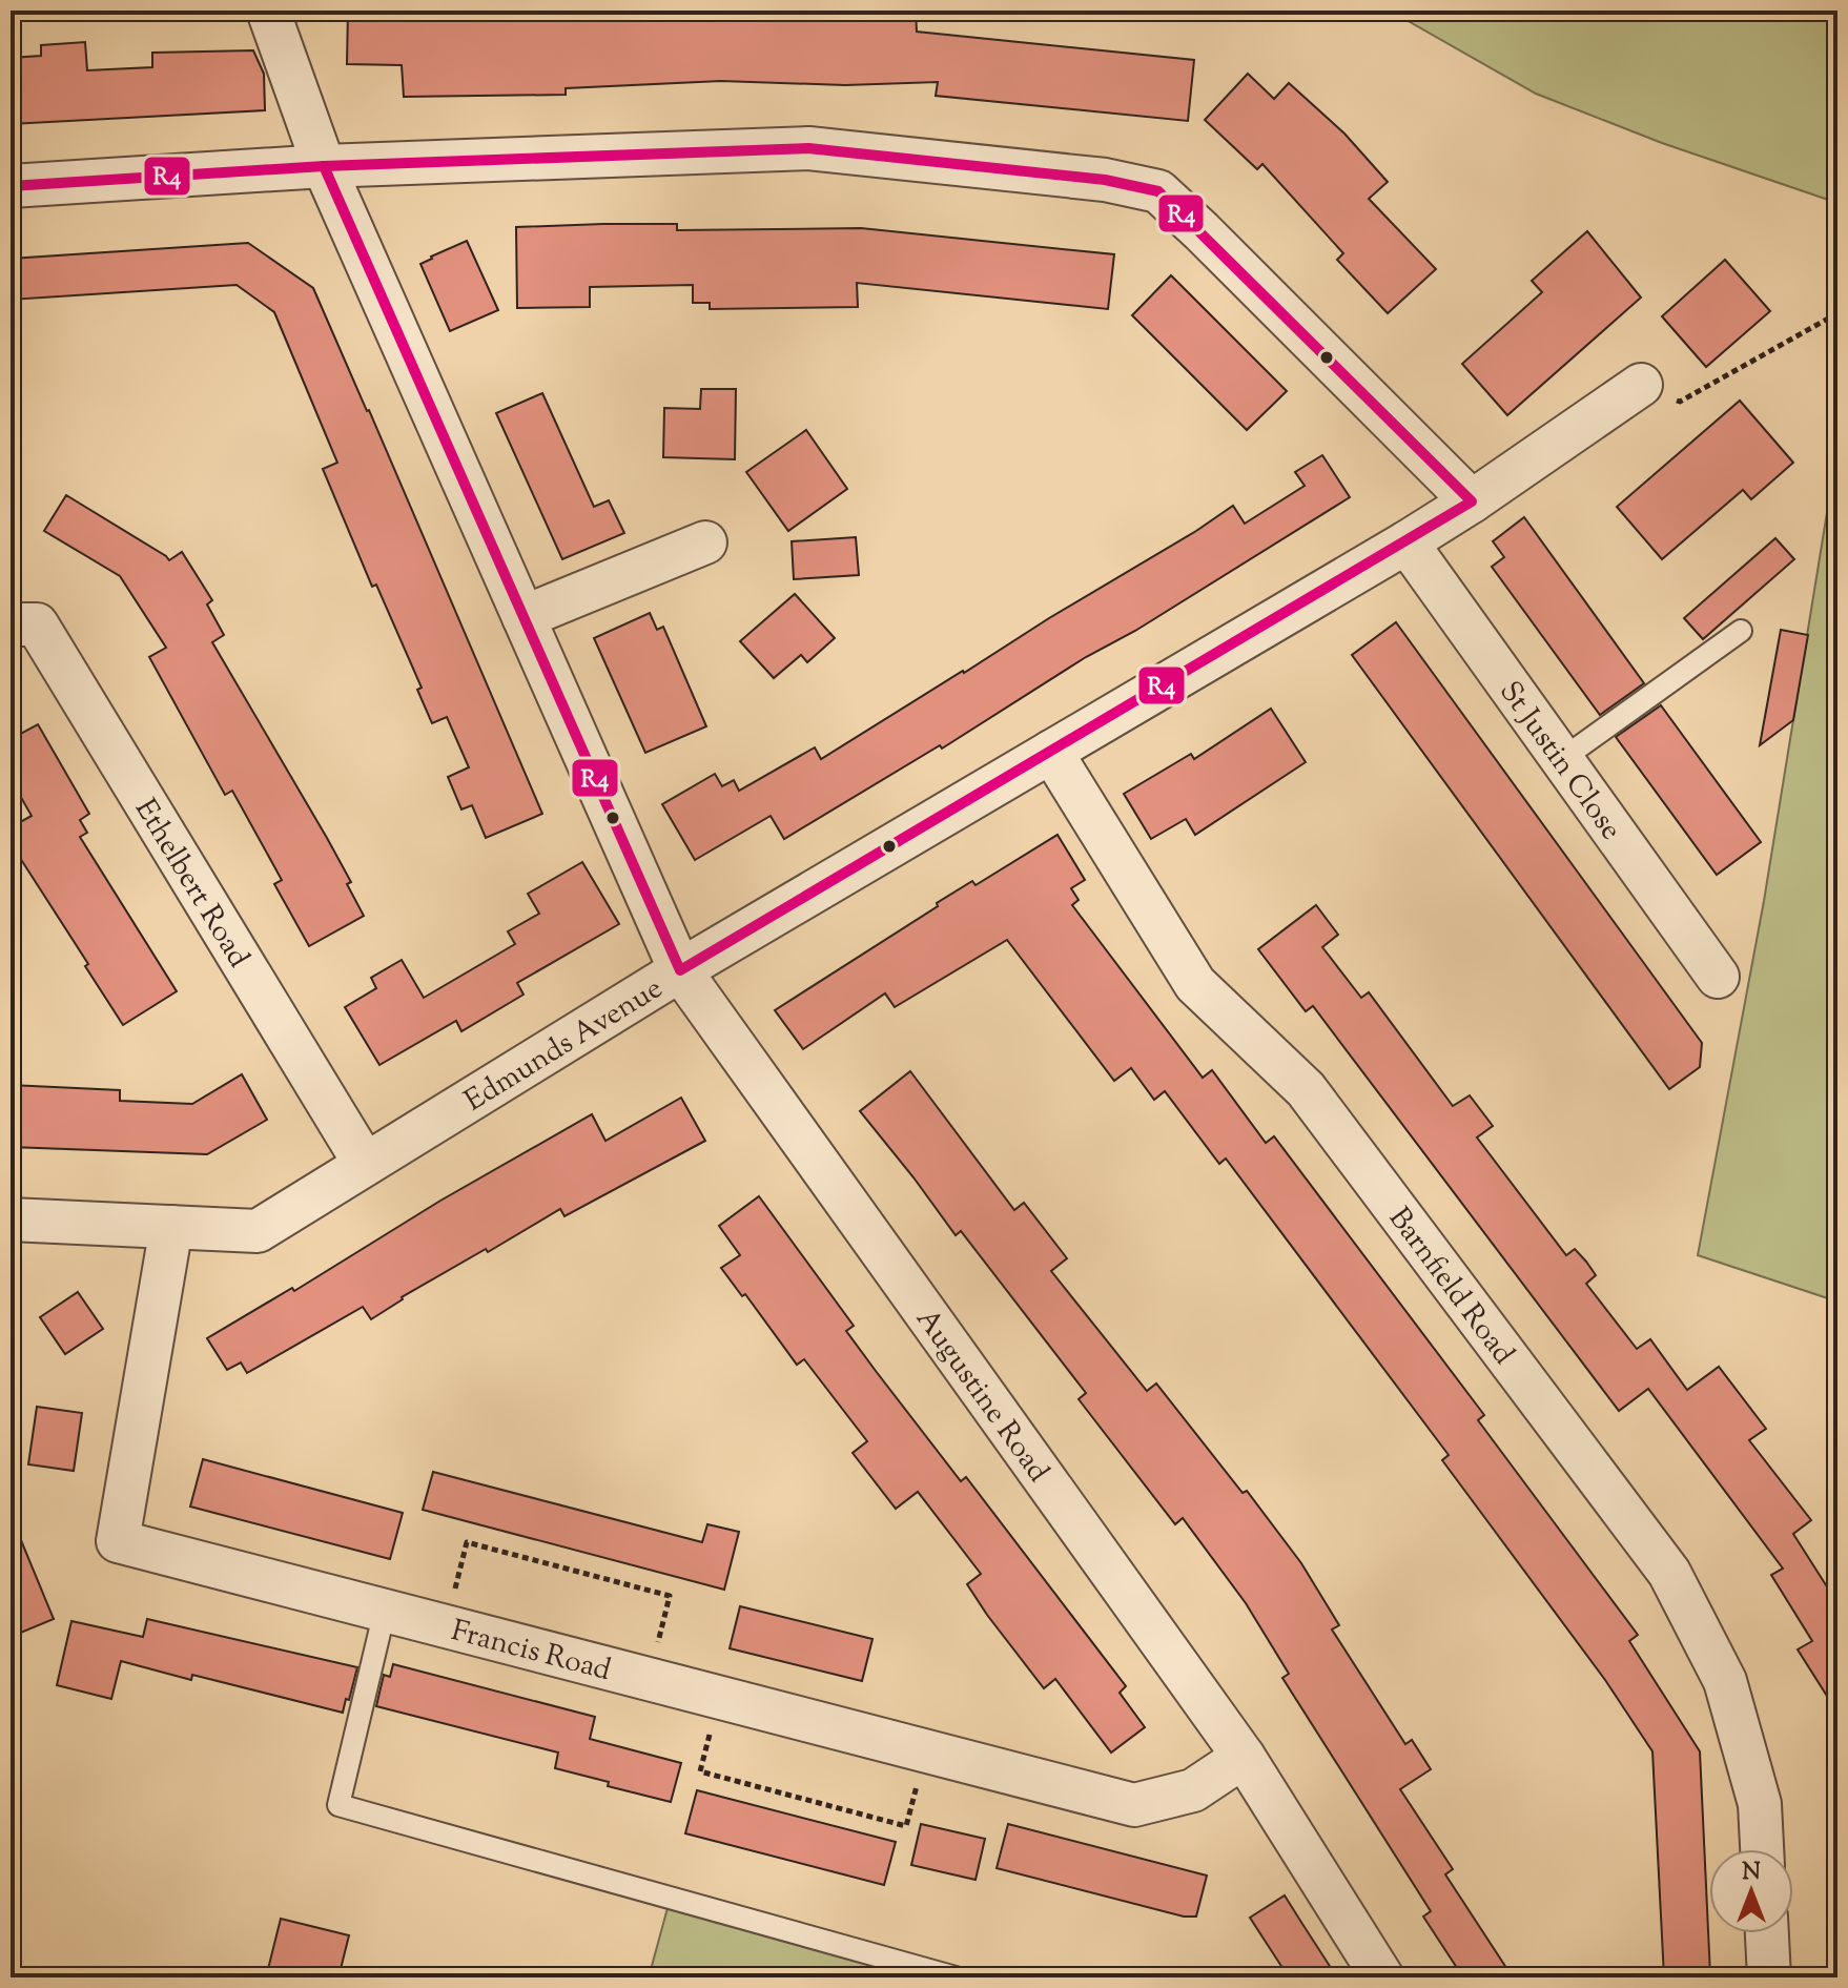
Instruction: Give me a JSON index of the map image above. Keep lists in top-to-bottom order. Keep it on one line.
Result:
{"streets":{"street":["St Justin Close","Ethelbert Road","Edmunds Avenue","Barnfield Road","Augustine Road","Francis Road"]},"crossings":[["St Justin Close","Edmunds Avenue"],["Ethelbert Road","Edmunds Avenue"],["Edmunds Avenue","Barnfield Road"],["Edmunds Avenue","Augustine Road"],["Edmunds Avenue","Francis Road"],["Augustine Road","Francis Road"]],"lines":["transit line R4"],"north":"top"}
